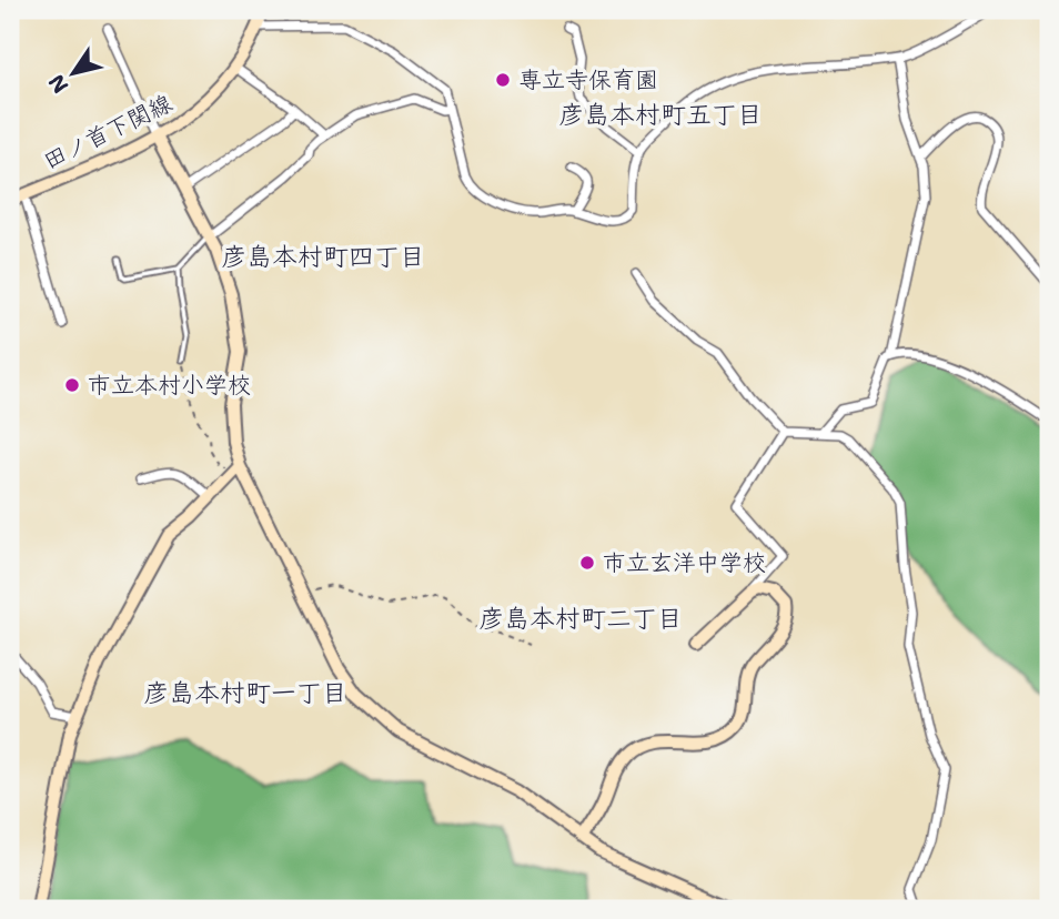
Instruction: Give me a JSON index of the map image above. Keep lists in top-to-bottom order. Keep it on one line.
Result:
{"streets":{"street":["田ノ首下関線"]},"districts":["彦島本村町五丁目","彦島本村町四丁目","彦島本村町二丁目","彦島本村町一丁目"],"places":["専立寺保育園","市立本村小学校","市立玄洋中学校"],"north":"bottom left"}
